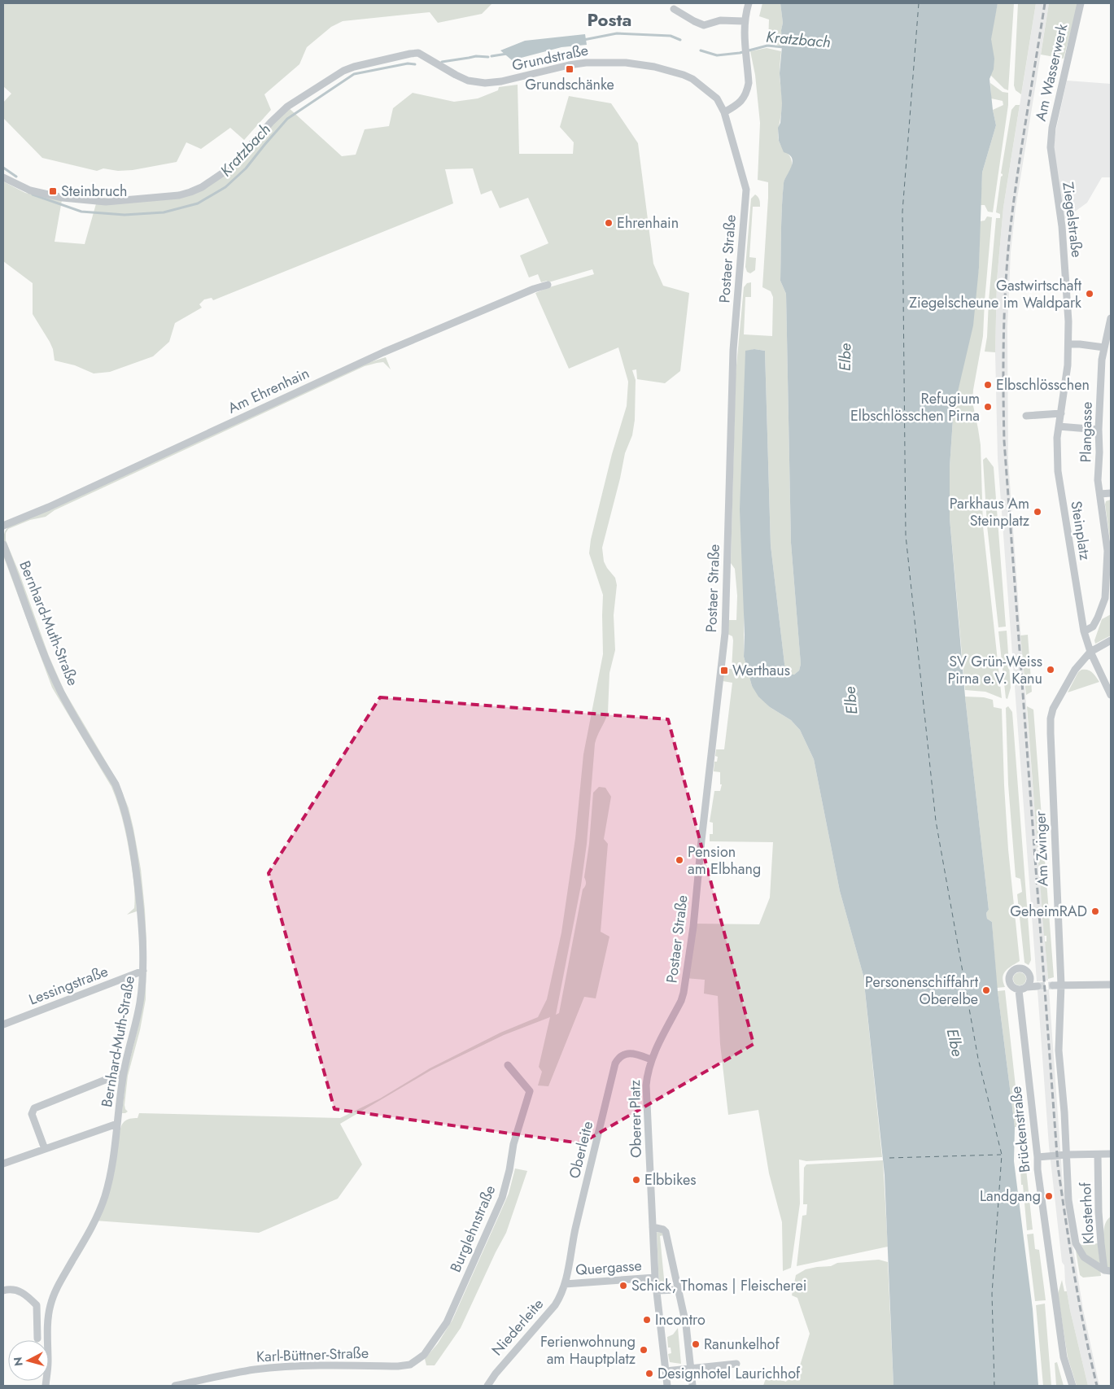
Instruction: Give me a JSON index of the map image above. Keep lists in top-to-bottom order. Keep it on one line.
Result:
{"streets":{"street":["Grundstraße","Am Wasserwerk","Ziegelstraße","Postaer Straße","Am Ehrenhain","Plangasse","Steinplatz","Bernhard-Muth-Straße","Am Zwinger","Lessingstraße","Oberer Platz","Brückenstraße","Oberleite","Klosterhof","Burglehnstraße","Quergasse","Niederleite","Karl-Büttner-Straße"]},"crossings":[["Grundstraße","Postaer Straße"],["Am Wasserwerk","Ziegelstraße"],["Ziegelstraße","Steinplatz"],["Postaer Straße","Oberer Platz"],["Postaer Straße","Oberleite"],["Plangasse","Steinplatz"],["Steinplatz","Am Zwinger"],["Bernhard-Muth-Straße","Lessingstraße"],["Am Zwinger","Klosterhof"],["Oberer Platz","Oberleite"],["Oberer Platz","Quergasse"],["Oberleite","Quergasse"],["Oberleite","Niederleite"],["Burglehnstraße","Karl-Büttner-Straße"],["Quergasse","Niederleite"]],"districts":["Posta"],"water":["Kratzbach","Elbe"],"places":{"transit":["Grundschänke","Steinbruch","Werthaus"],"other":["Ehrenhain","Gastwirtschaft Ziegelscheune im Waldpark","Elbschlösschen","Refugium Elbschlösschen Pirna","Parkhaus Am Steinplatz","SV Grün-Weiss Pirna e.V. Kanu","Pension am Elbhang","GeheimRAD","Personenschiffahrt Oberelbe","Elbbikes","Landgang","Schick, Thomas | Fleischerei","Incontro","Ranunkelhof","Ferienwohnung am Hauptplatz","Designhotel Laurichhof"]},"north":"left"}
